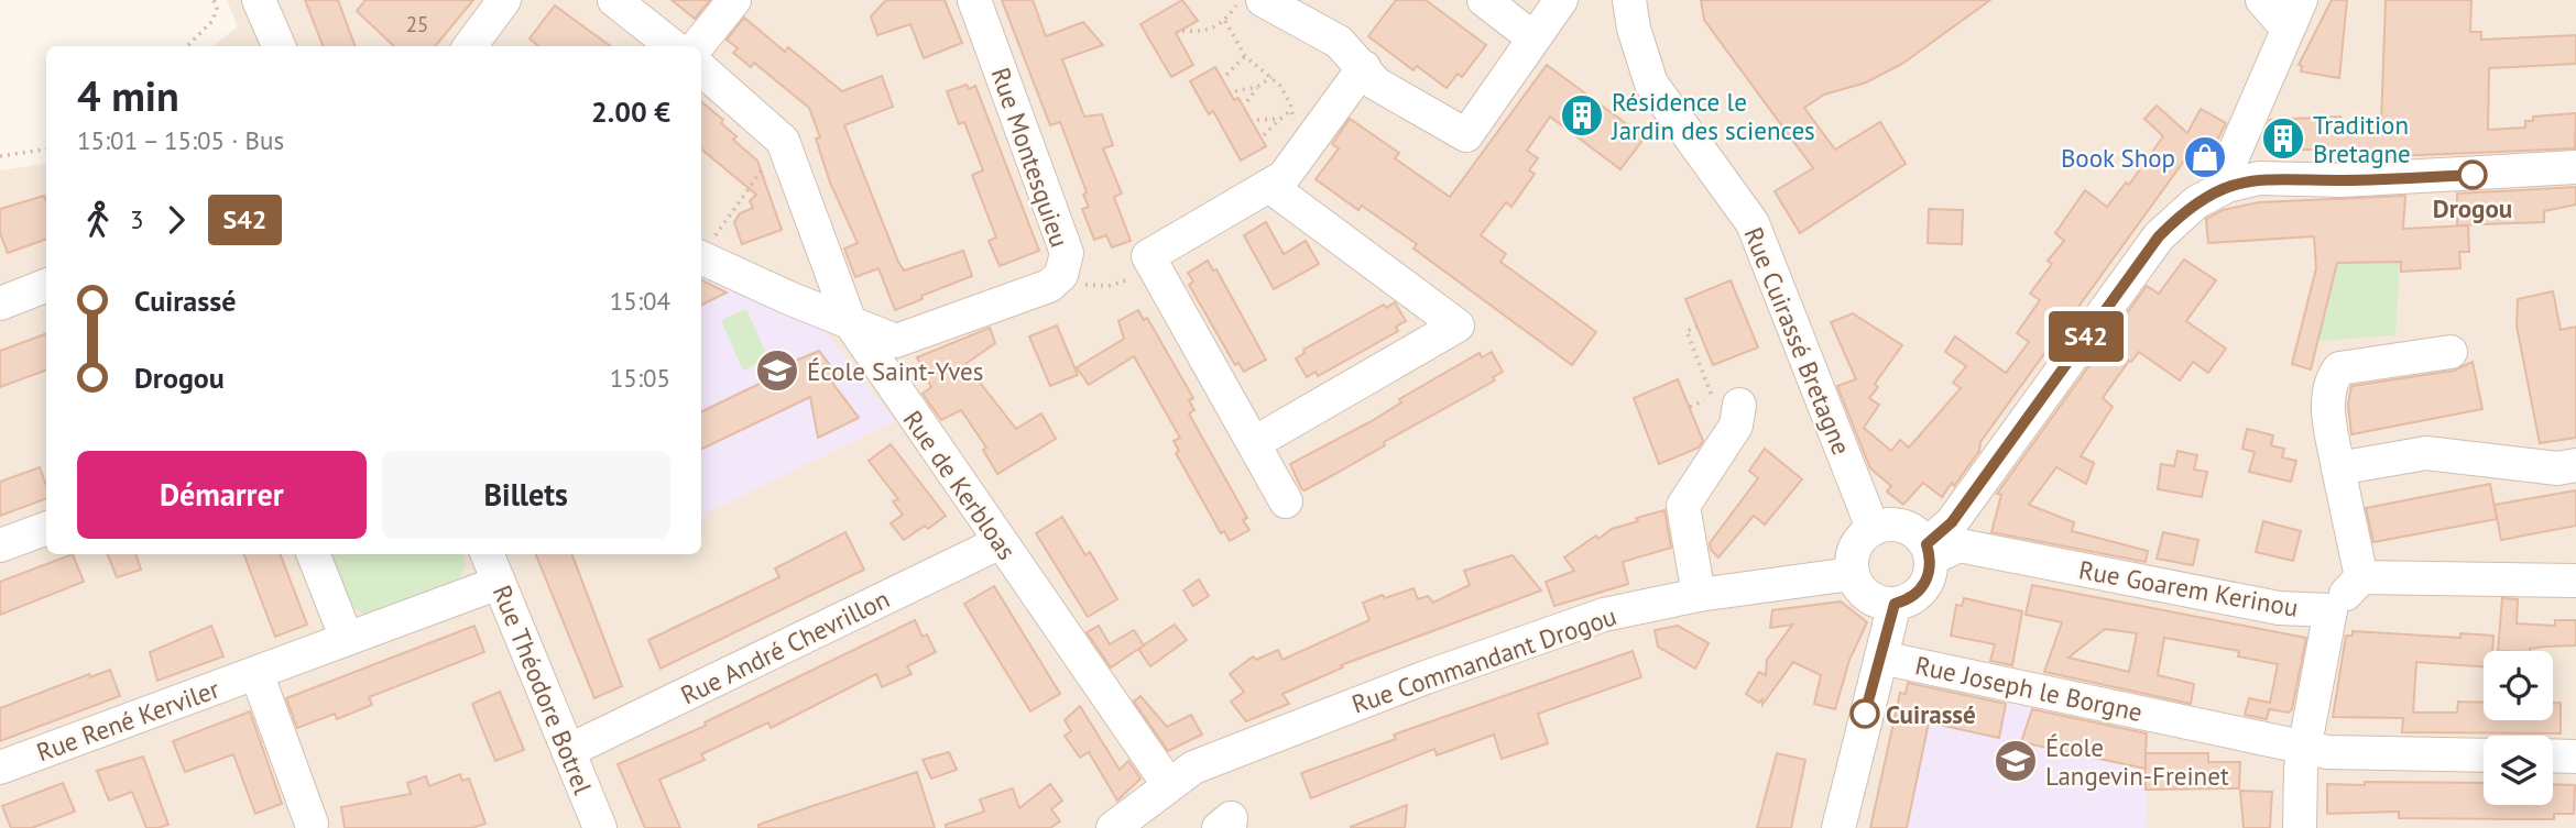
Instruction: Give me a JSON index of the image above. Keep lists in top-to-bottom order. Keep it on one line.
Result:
{"streets":{"street":["Rue Montesquieu","Rue Cuirassé Bretagne","Rue de Kerbloas","Rue Goarem Kerinou","Rue André Chevrillon","Rue Commandant Drogou","Rue Joseph le Borgne","Rue Théodore Botrel","Rue René Kerviler"]},"crossings":[["Rue Montesquieu","Rue de Kerbloas"],["Rue Cuirassé Bretagne","Rue Goarem Kerinou"],["Rue Cuirassé Bretagne","Rue Commandant Drogou"],["Rue de Kerbloas","Rue André Chevrillon"],["Rue de Kerbloas","Rue Commandant Drogou"],["Rue Goarem Kerinou","Rue Commandant Drogou"],["Rue André Chevrillon","Rue Théodore Botrel"],["Rue Théodore Botrel","Rue René Kerviler"]],"places":{"building":["Résidence le Jardin des sciences","Tradition Bretagne"],"shop":["Book Shop"],"other":["Drogou","Cuirassé"],"school or university":["École Saint-Yves","École Langevin-Freinet"]},"lines":["bus line S42"],"house_numbers":["25"],"page":{"on_map":"S42","heading":["4 min","15:01 – 15:05 · Bus","2.00 €"],"legs":["3","S42"],"list":[{"name":"Cuirassé","value":"15:04"},{"name":"Drogou","value":"15:05"}],"buttons":["Démarrer","Billets"]}}
